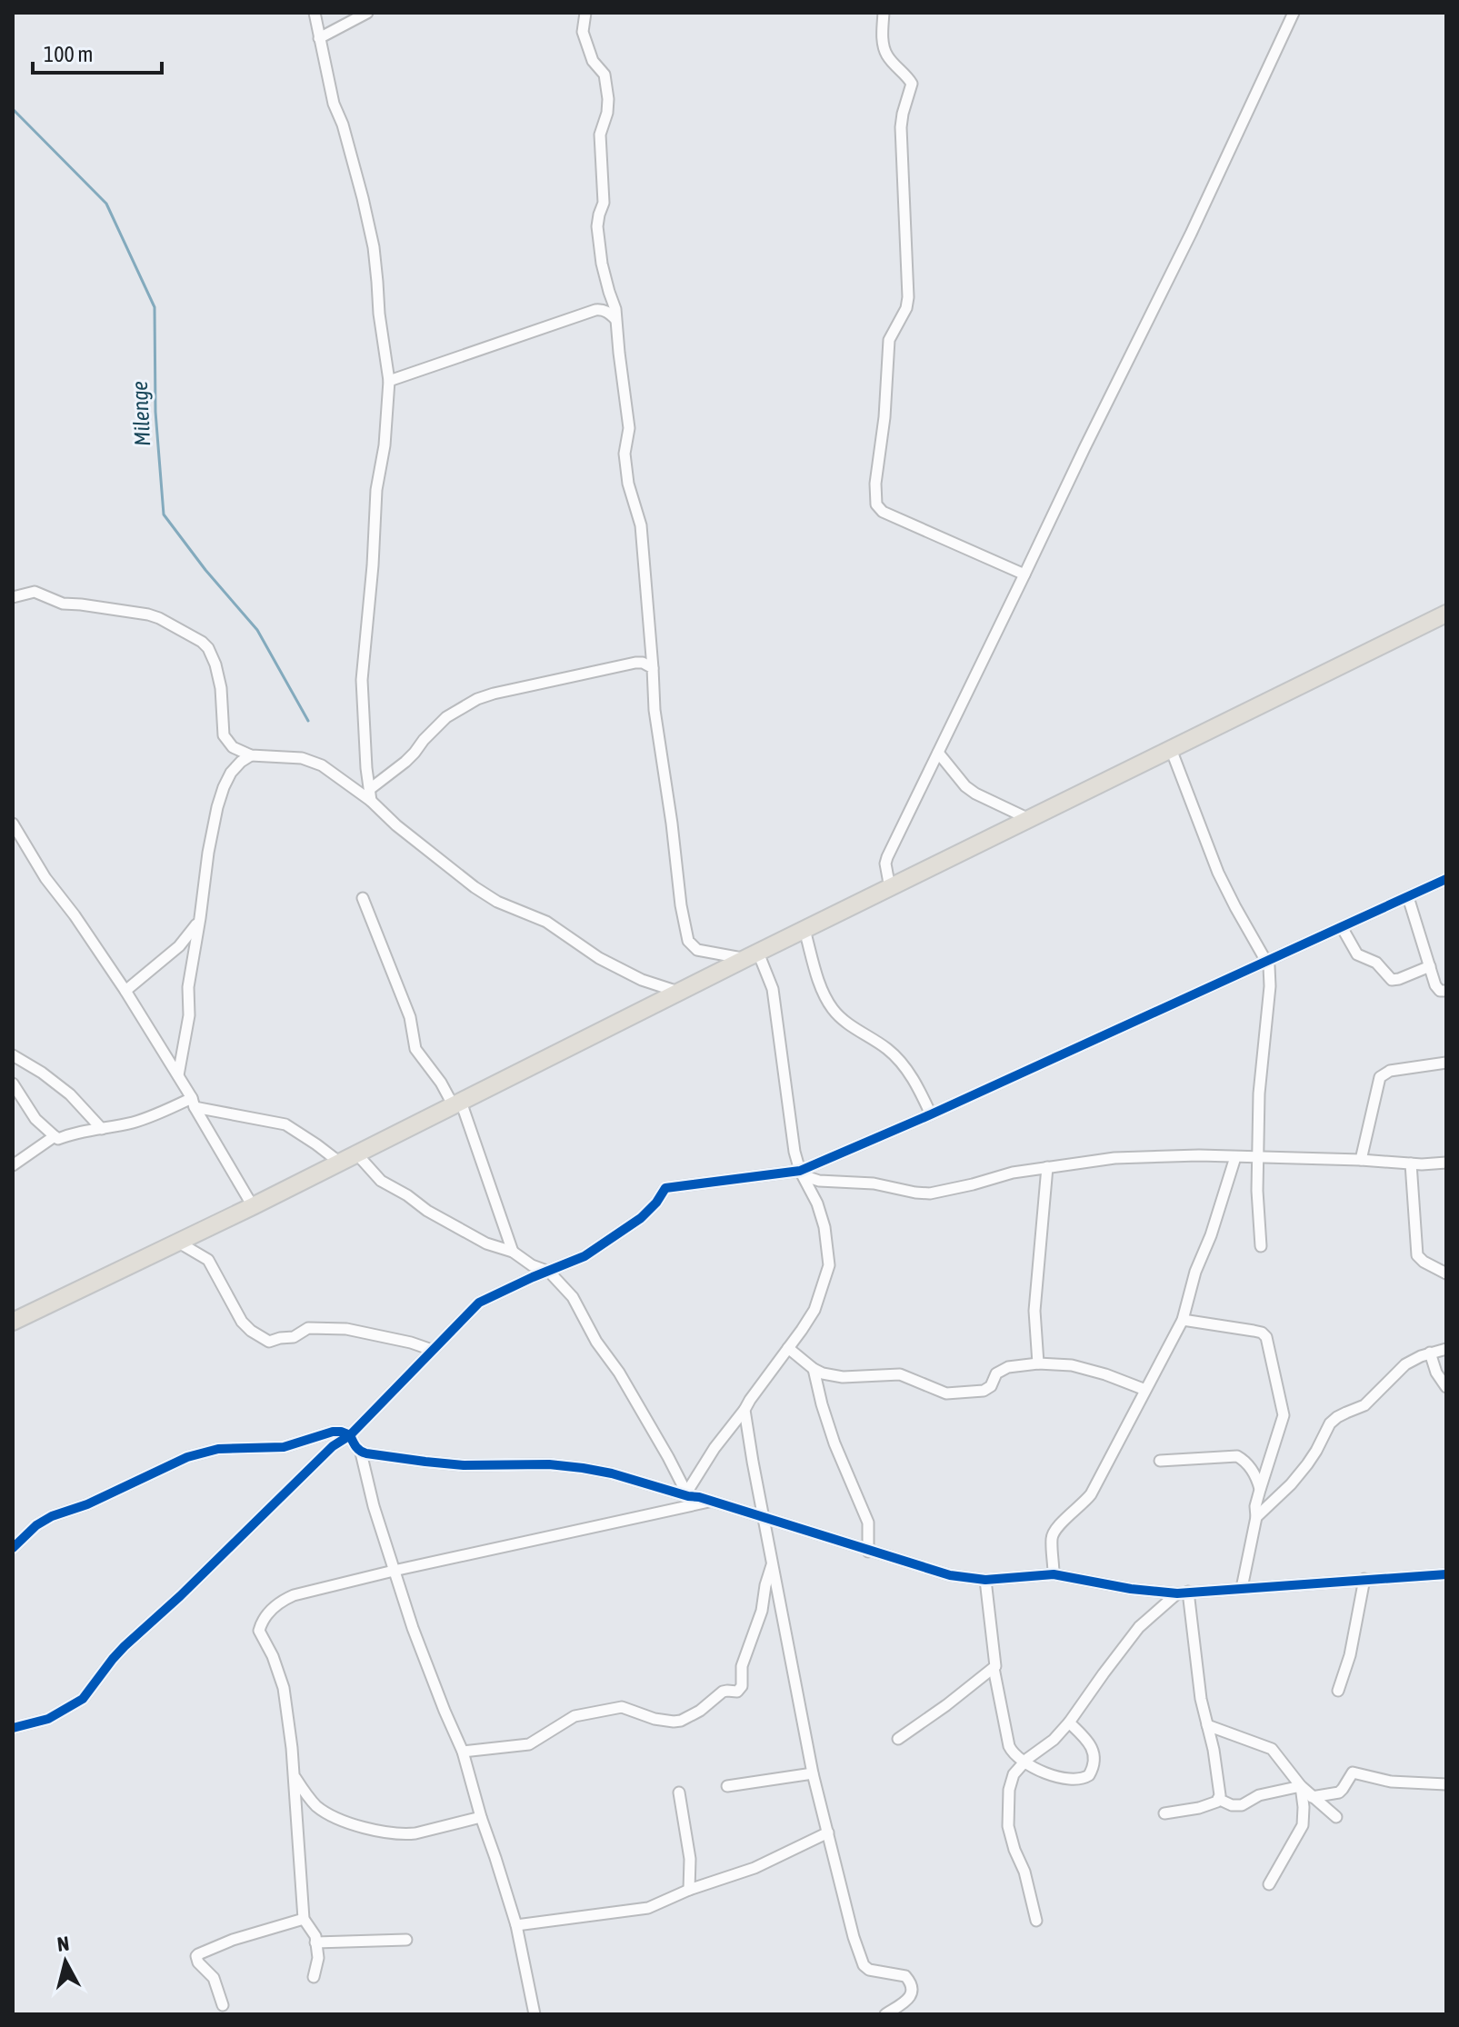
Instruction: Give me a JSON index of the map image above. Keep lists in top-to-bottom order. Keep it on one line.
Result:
{"water":["Milenge"],"scale_bar":"100 m","north":"top"}
